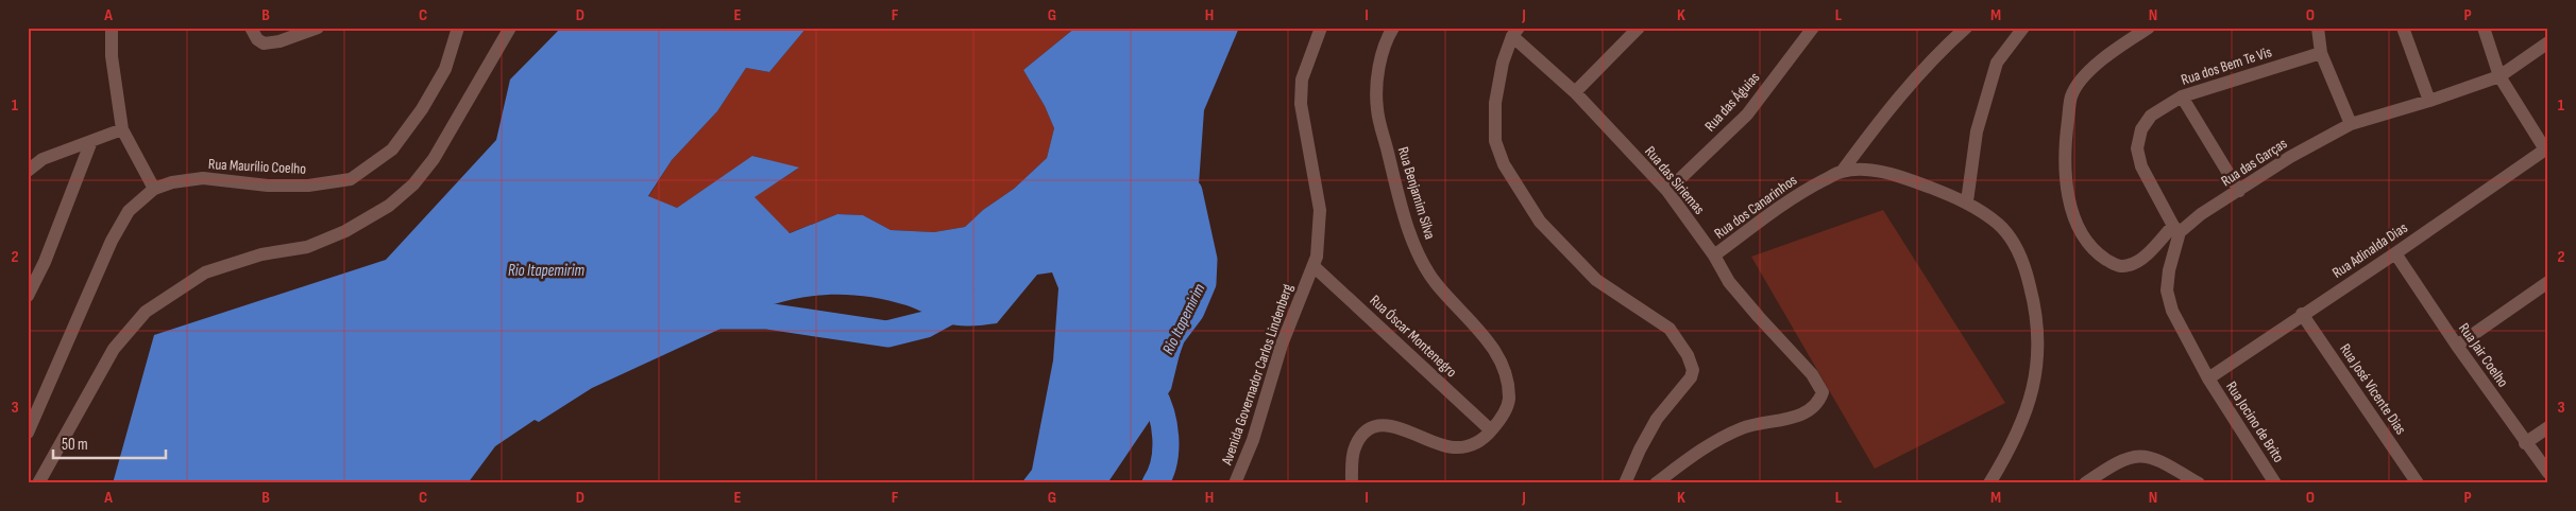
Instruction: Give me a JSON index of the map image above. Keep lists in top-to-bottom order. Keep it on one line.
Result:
{"streets":{"street":["Rua dos Bem Te Vis","Rua das Águias","Rua das Garças","Rua Maurílio Coelho","Rua das Siriemas","Rua Benjamim Silva","Rua dos Canarinhos","Rua Adinalda Dias","Rua Óscar Montenegro","Rua Jair Coelho","Avenida Governador Carlos Lindenberg","Rua José Vicente Dias","Rua Jocino de Brito"]},"crossings":[["Rua dos Bem Te Vis","Rua das Garças"],["Rua das Águias","Rua das Siriemas"],["Rua das Siriemas","Rua dos Canarinhos"],["Rua Benjamim Silva","Rua Óscar Montenegro"],["Rua Adinalda Dias","Rua Jair Coelho"],["Rua Adinalda Dias","Rua José Vicente Dias"],["Rua Adinalda Dias","Rua Jocino de Brito"],["Rua Óscar Montenegro","Avenida Governador Carlos Lindenberg"]],"water":["Rio Itapemirim"],"scale_bar":"50 m","grid":{"columns":["A","B","C","D","E","F","G","H","I","J","K","L","M","N","O","P"],"rows":["1","2","3"]}}
